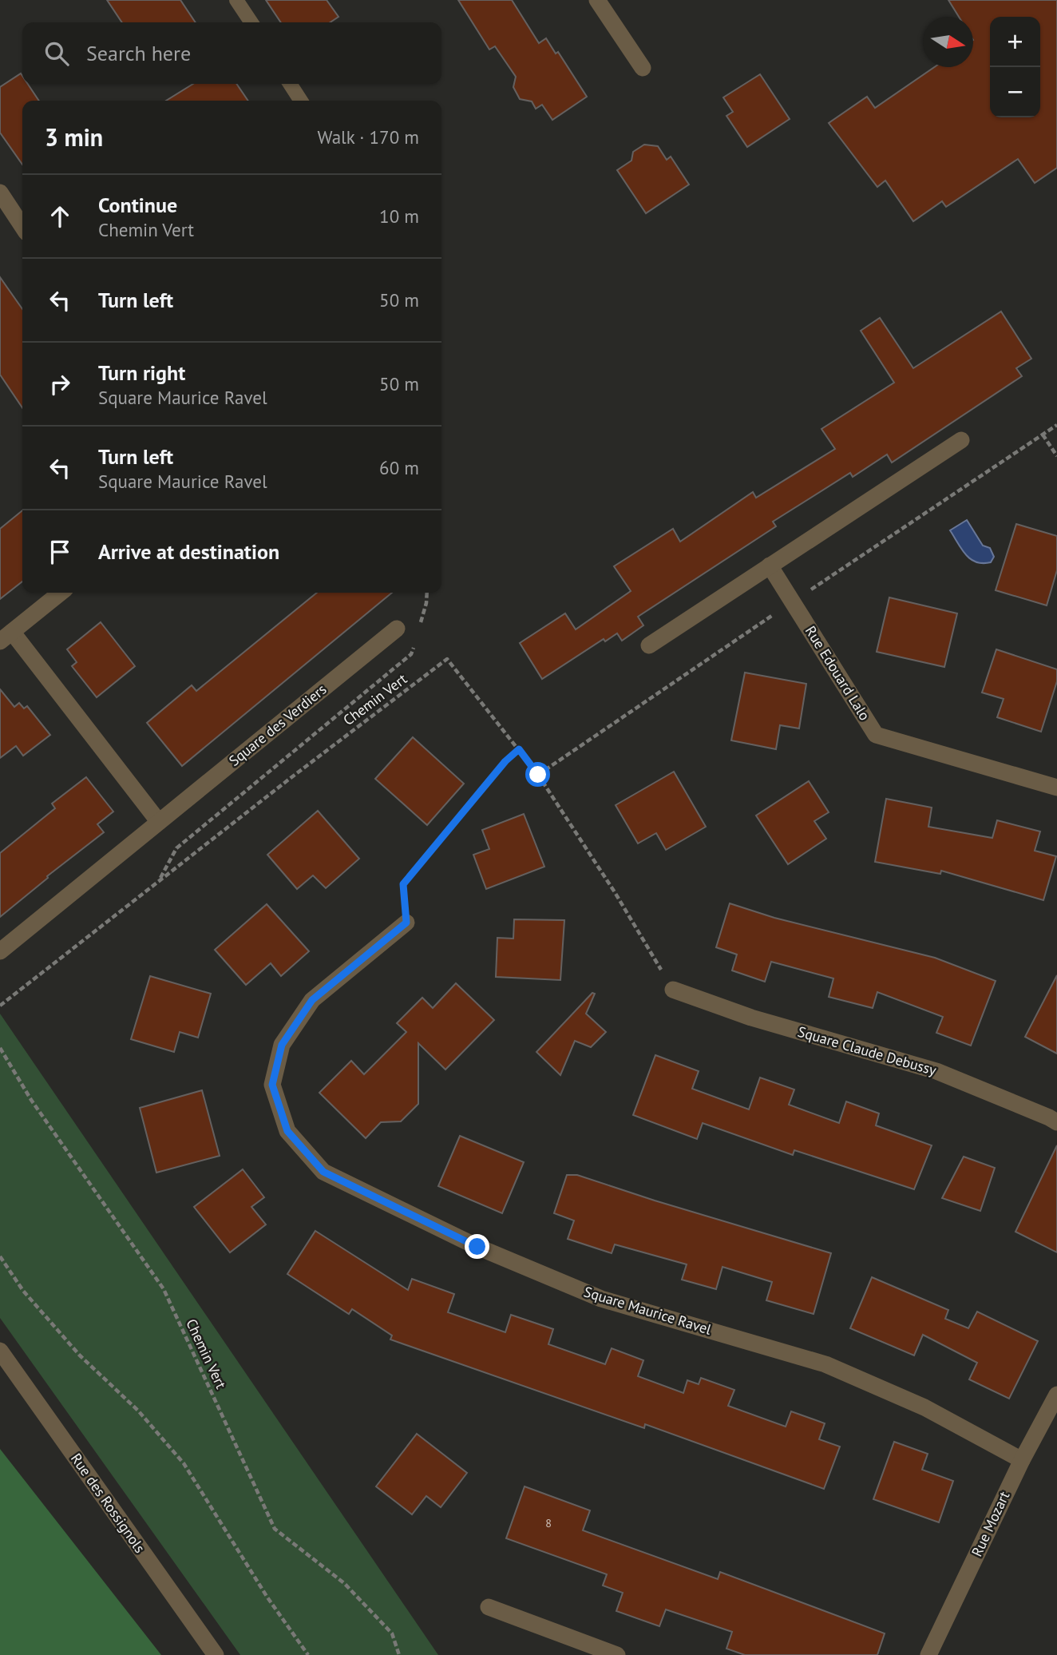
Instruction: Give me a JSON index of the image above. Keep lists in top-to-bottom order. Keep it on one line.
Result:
{"streets":{"street":["Rue Edouard Lalo","Square des Verdiers","Square Claude Debussy","Square Maurice Ravel","Rue des Rossignols","Rue Mozart"],"path":["Chemin Vert"]},"crossings":[["Chemin Vert","Square Claude Debussy"],["Square Maurice Ravel","Rue Mozart"]],"house_numbers":["8"],"north":"right","page":{"map_buttons":["+","−"],"search":"Search here","heading":["3 min","Walk · 170 m"],"list":[["Continue","Chemin Vert","10 m"],["Turn left","50 m"],["Turn right","Square Maurice Ravel","50 m"],["Turn left","Square Maurice Ravel","60 m"],"Arrive at destination"]}}
